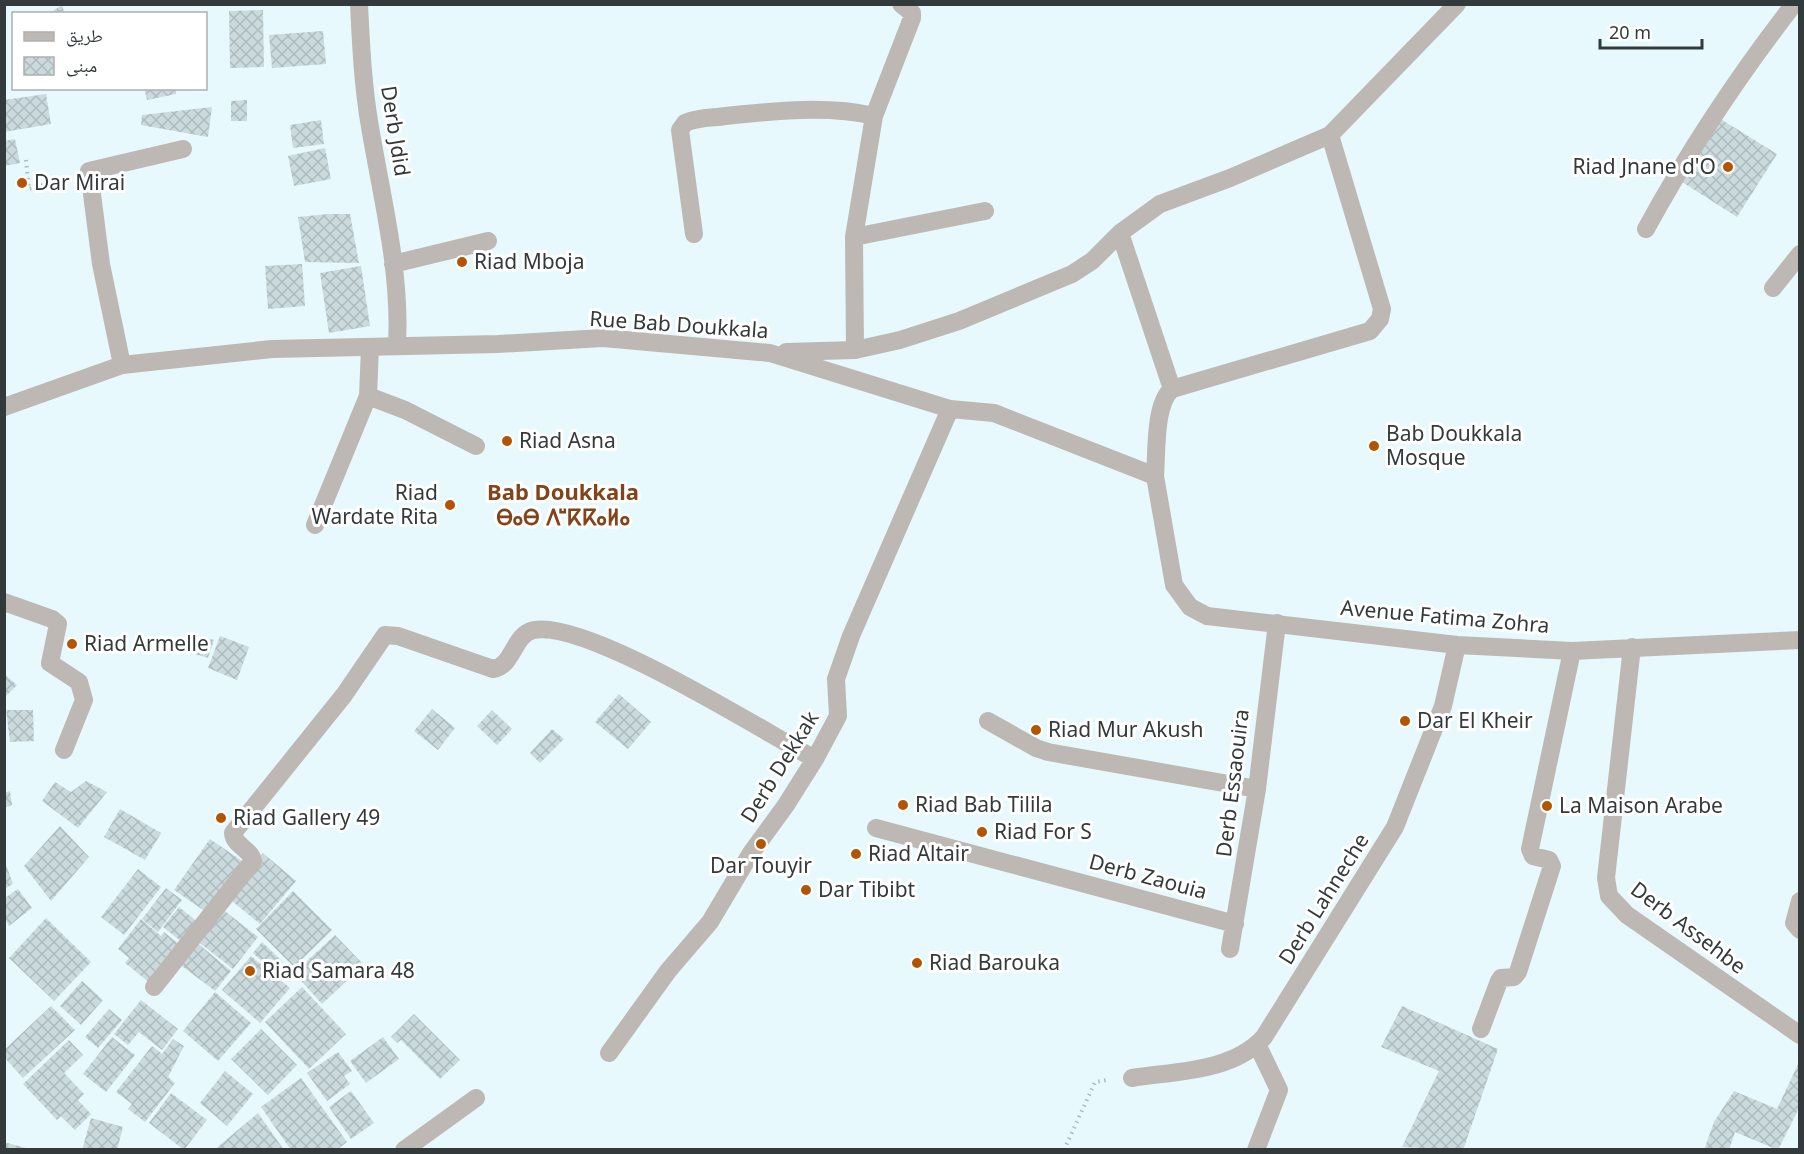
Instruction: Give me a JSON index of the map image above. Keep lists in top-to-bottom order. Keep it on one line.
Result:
{"streets":{"street":["Derb Jdid","Rue Bab Doukkala","Avenue Fatima Zohra","Derb Dekkak","Derb Essaouira","Derb Zaouia","Derb Lahneche","Derb Assehbe"]},"crossings":[["Derb Jdid","Rue Bab Doukkala"],["Rue Bab Doukkala","Avenue Fatima Zohra"],["Rue Bab Doukkala","Derb Dekkak"],["Avenue Fatima Zohra","Derb Essaouira"],["Avenue Fatima Zohra","Derb Lahneche"],["Avenue Fatima Zohra","Derb Assehbe"],["Derb Essaouira","Derb Zaouia"]],"districts":["Bab Doukkala ⴱⴰⴱ ⴷⵯⴽⴽⴰⵍⴰ"],"places":["Riad Jnane d'O","Dar Mirai","Riad Mboja","Riad Asna","Bab Doukkala Mosque","Riad Wardate Rita","Riad Armelle","Dar El Kheir","Riad Mur Akush","Riad Bab Tilila","La Maison Arabe","Riad Gallery 49","Riad For S","Dar Touyir","Riad Altair","Dar Tibibt","Riad Barouka","Riad Samara 48"],"legend":["طريق","مبنى"],"scale_bar":"20 m"}
